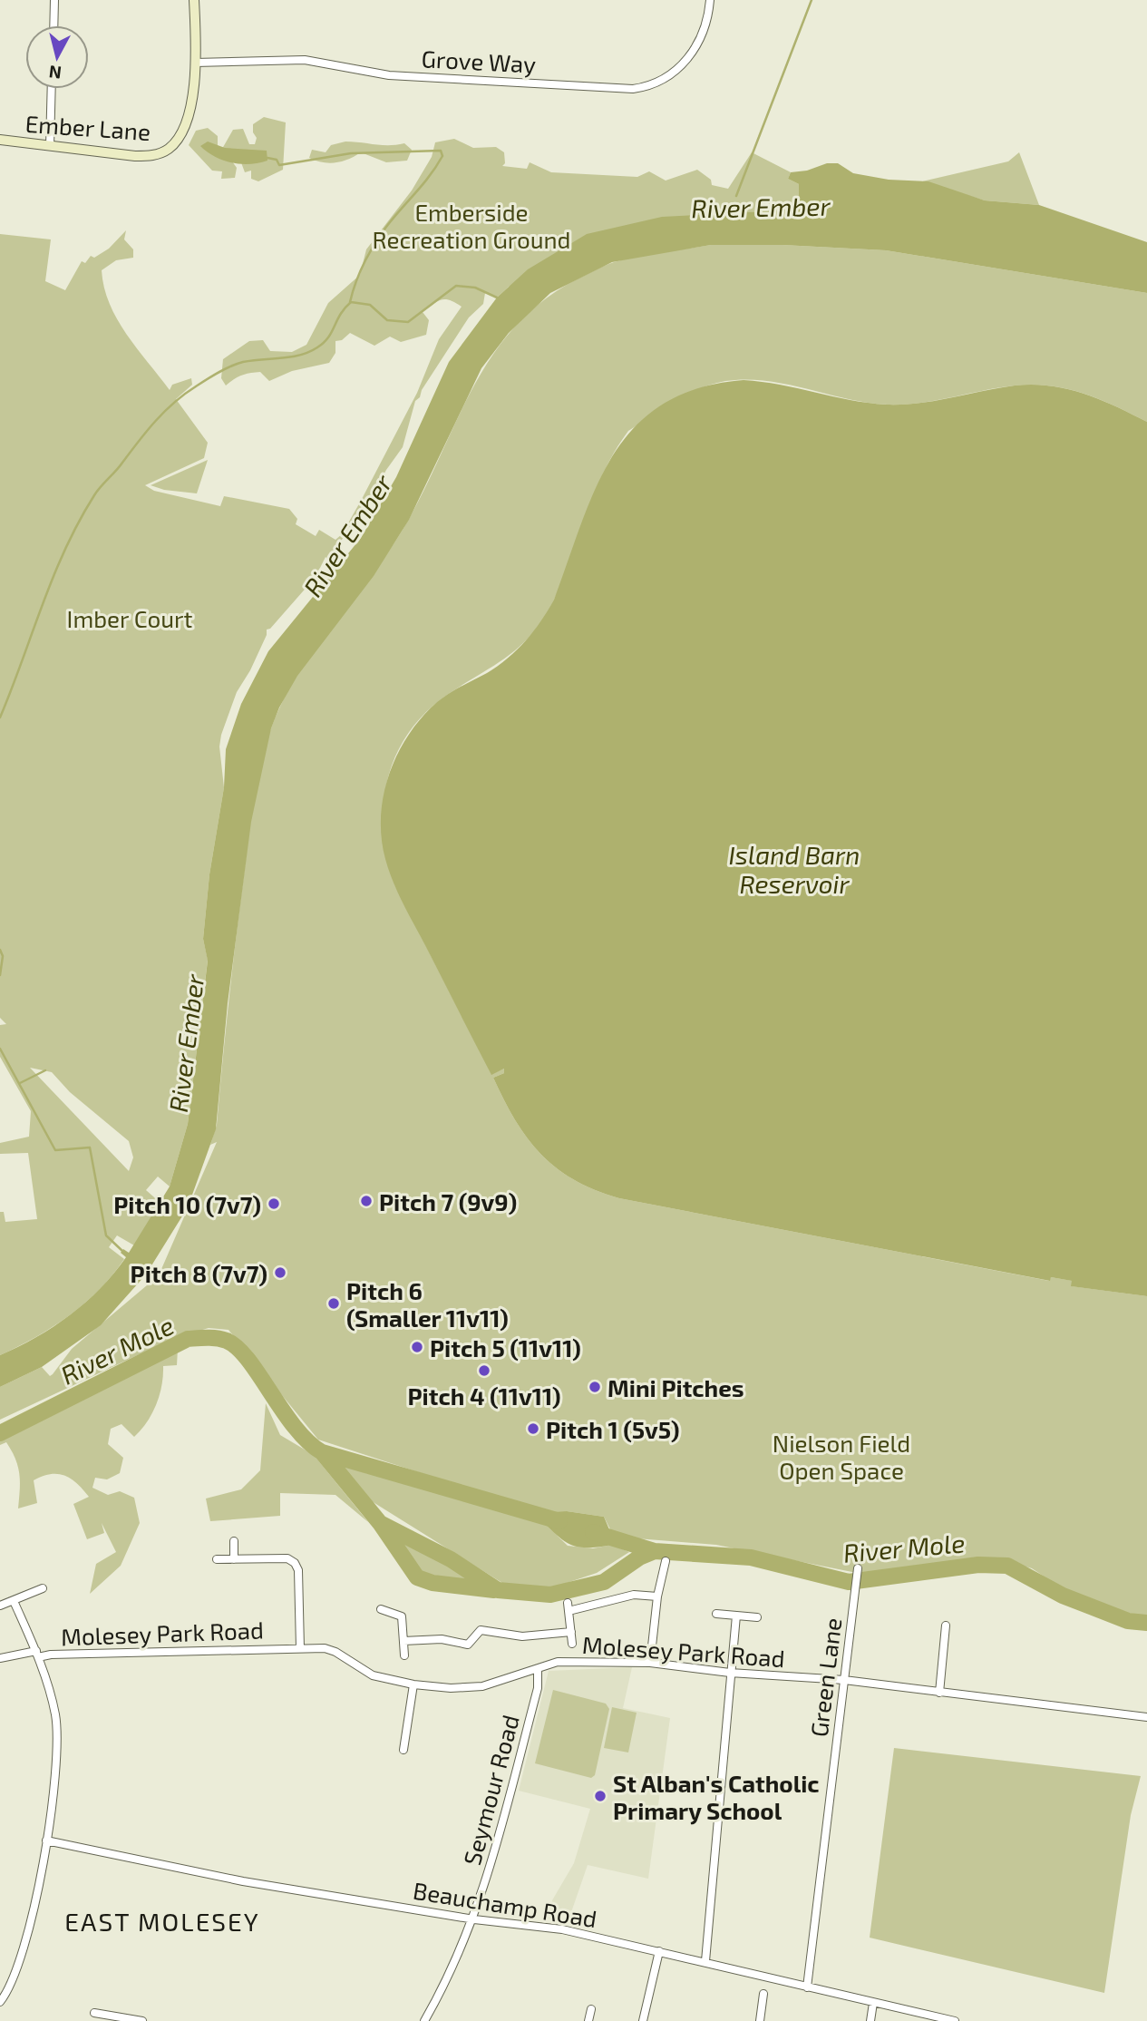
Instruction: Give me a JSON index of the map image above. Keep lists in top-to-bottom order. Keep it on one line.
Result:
{"streets":{"main road":["Ember Lane"],"street":["Grove Way","Molesey Park Road","Green Lane","Seymour Road","Beauchamp Road"]},"crossings":[["Grove Way","Ember Lane"],["Molesey Park Road","Green Lane"],["Molesey Park Road","Seymour Road"],["Green Lane","Beauchamp Road"],["Seymour Road","Beauchamp Road"]],"districts":["EAST MOLESEY"],"water":["River Ember","Island Barn Reservoir","River Mole"],"parks":["Emberside Recreation Ground","Imber Court","Nielson Field Open Space"],"places":["Pitch 7 (9v9)","Pitch 10 (7v7)","Pitch 8 (7v7)","Pitch 6 (Smaller 11v11)","Pitch 5 (11v11)","Pitch 4 (11v11)","Mini Pitches","Pitch 1 (5v5)","St Alban's Catholic Primary School"],"north":"bottom"}
